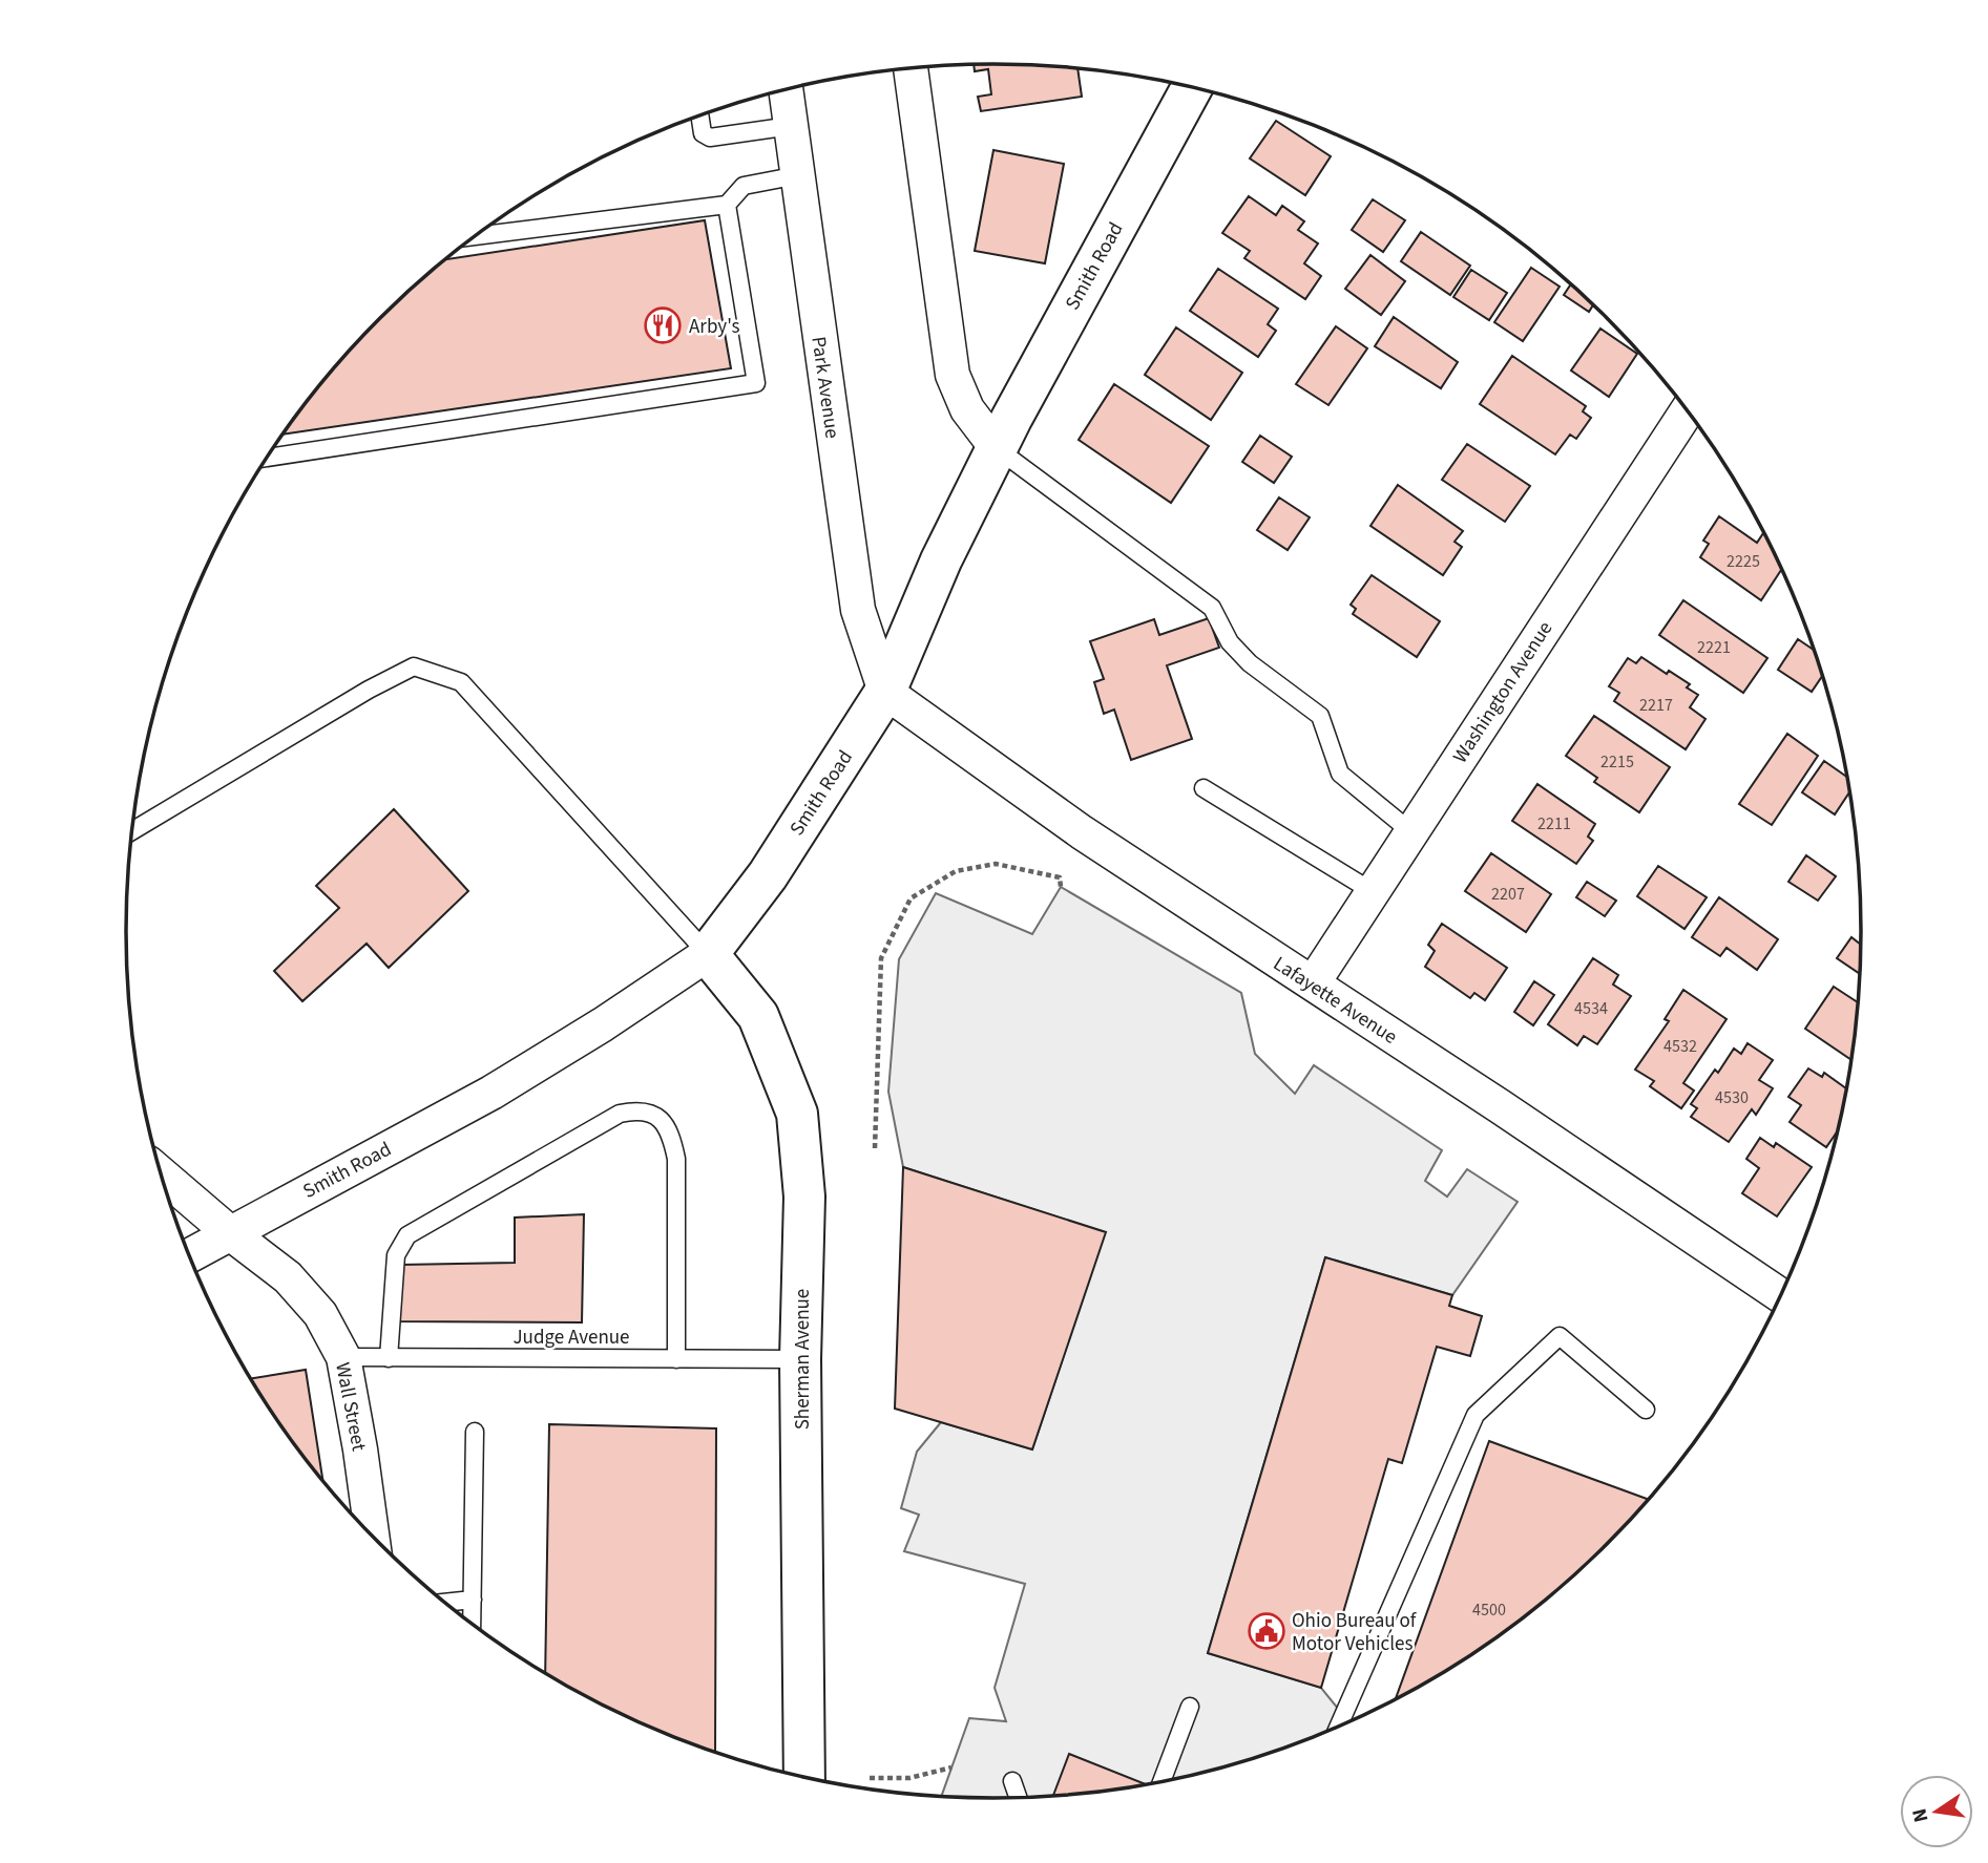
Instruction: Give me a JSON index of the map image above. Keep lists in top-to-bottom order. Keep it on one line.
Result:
{"streets":{"main road":["Smith Road","Sherman Avenue"],"street":["Park Avenue","Washington Avenue","Lafayette Avenue","Wall Street"],"lane":["Judge Avenue"]},"crossings":[["Smith Road","Park Avenue"],["Smith Road","Lafayette Avenue"],["Smith Road","Sherman Avenue"],["Smith Road","Wall Street"],["Park Avenue","Lafayette Avenue"],["Washington Avenue","Lafayette Avenue"],["Judge Avenue","Sherman Avenue"],["Judge Avenue","Wall Street"]],"places":{"restaurant":["Arby's"],"public building":["Ohio Bureau of Motor Vehicles"]},"house_numbers":["2225","2221","2217","2215","2211","2207","4534","4532","4530","4500"],"north":"left"}
